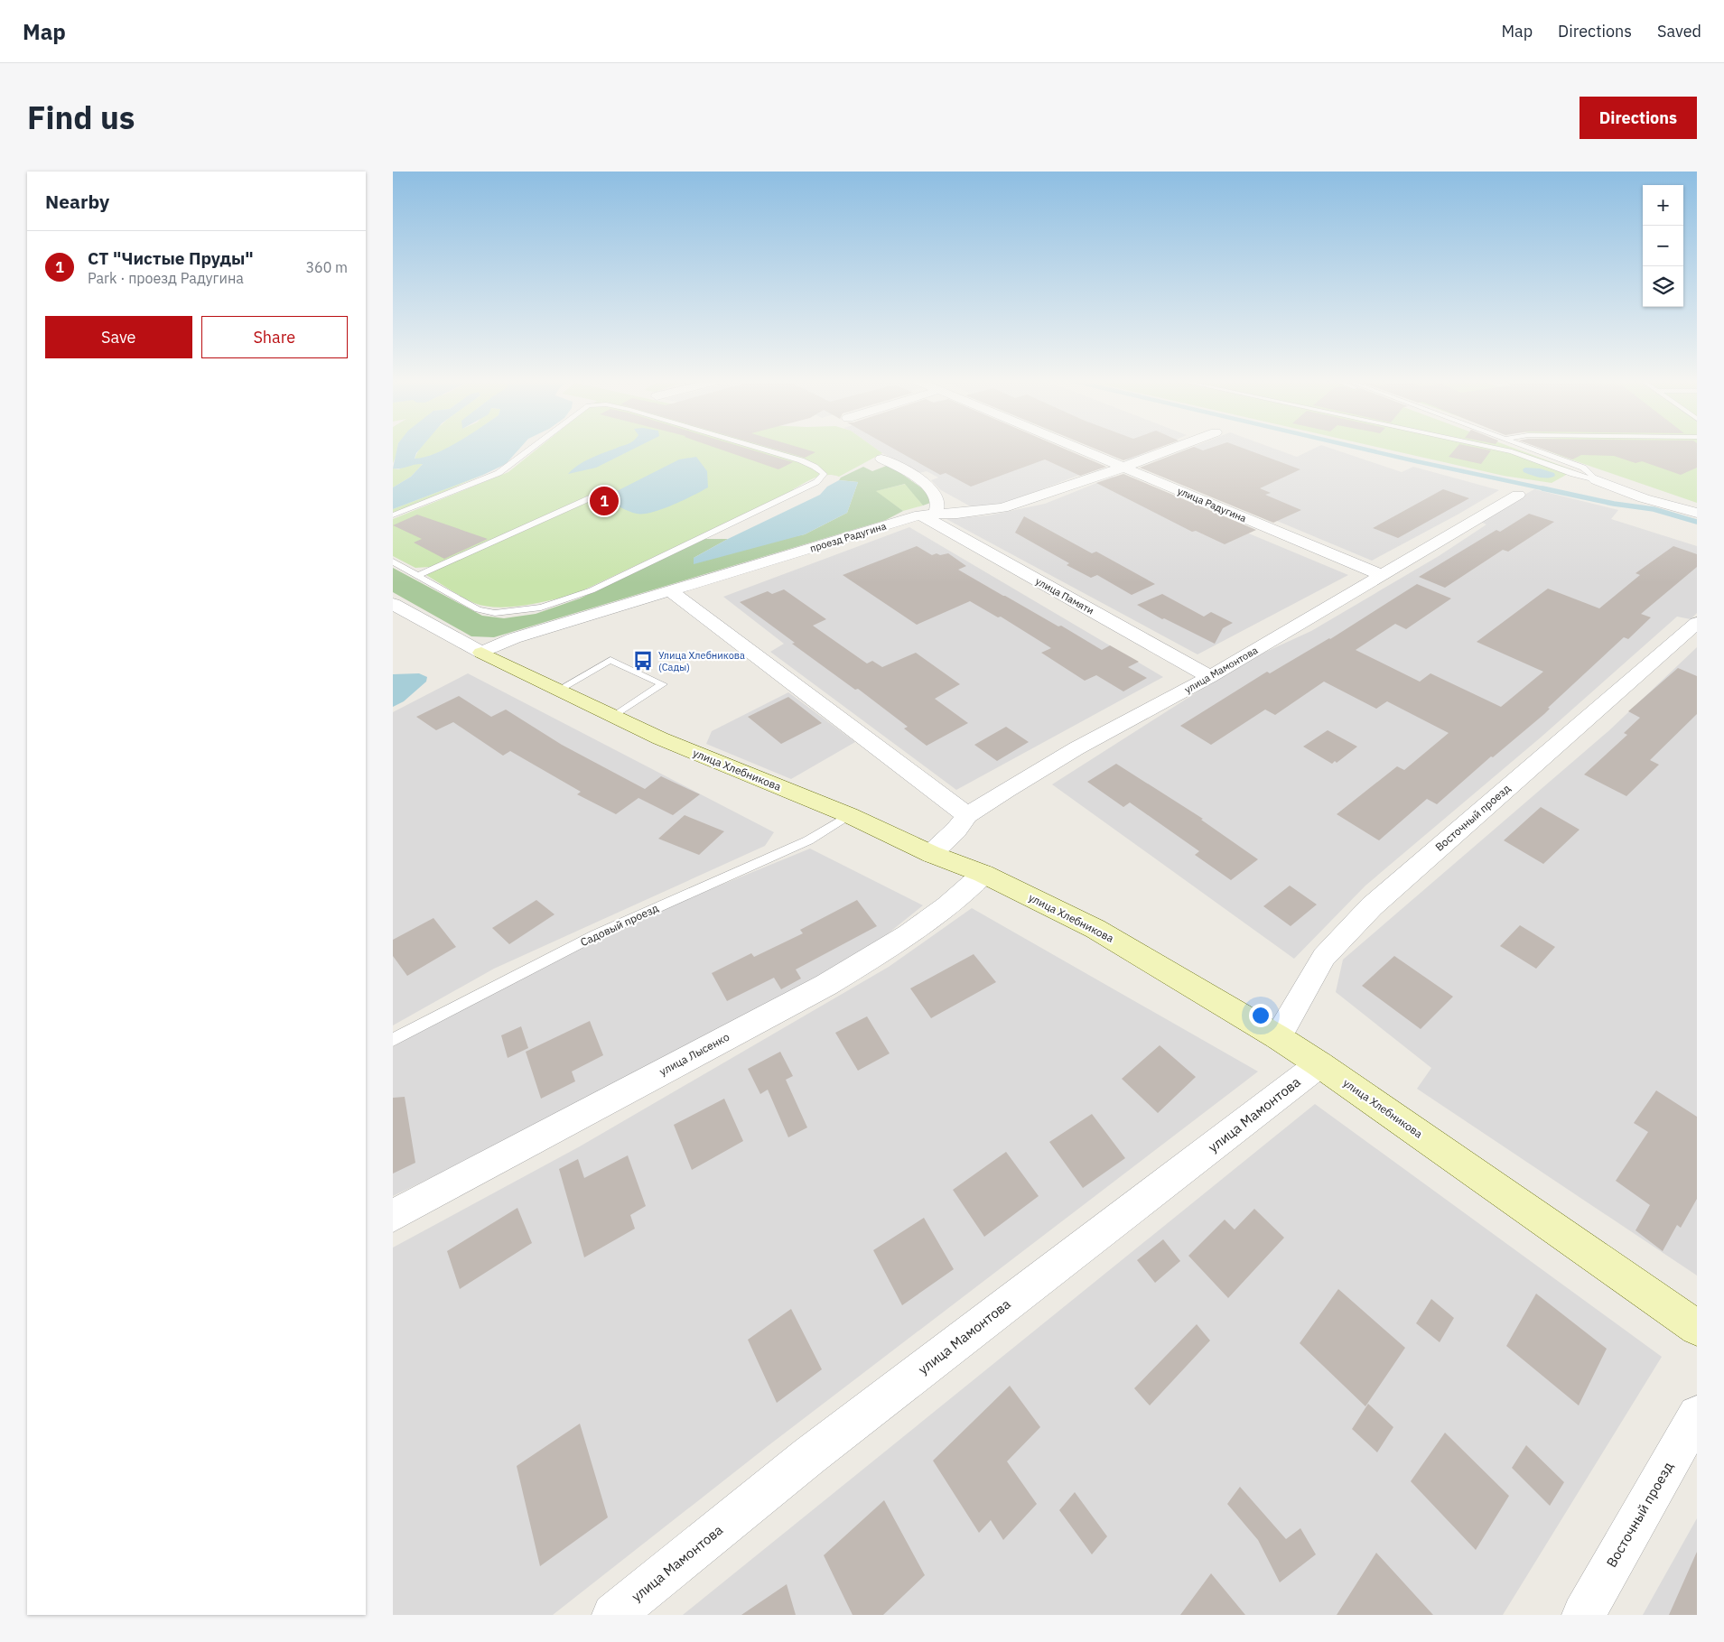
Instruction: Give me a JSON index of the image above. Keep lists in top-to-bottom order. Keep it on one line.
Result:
{"streets":{"street":["улица Радугина","проезд Радугина","улица Памяти","улица Мамонтова","улица Хлебникова","Восточный проезд","улица Лысенко"],"lane":["Садовый проезд"]},"crossings":[["улица Радугина","проезд Радугина"],["улица Радугина","улица Мамонтова"],["проезд Радугина","улица Памяти"],["проезд Радугина","улица Хлебникова"],["улица Памяти","улица Мамонтова"],["улица Мамонтова","улица Хлебникова"],["улица Хлебникова","Восточный проезд"],["улица Хлебникова","Садовый проезд"],["улица Хлебникова","улица Лысенко"]],"places":{"bus stop":["Улица Хлебникова (Сады)"]},"page":{"header":"Map","nav":["Map","Directions","Saved"],"title":"Find us","buttons":["Directions",["Save","Share"]],"heading":"Nearby","map_buttons":["+","−"],"list":[{"mark":"1","name":"СТ \"Чистые Пруды\"","note":"Park · проезд Радугина","value":"360 m"}],"pins":"1"}}
